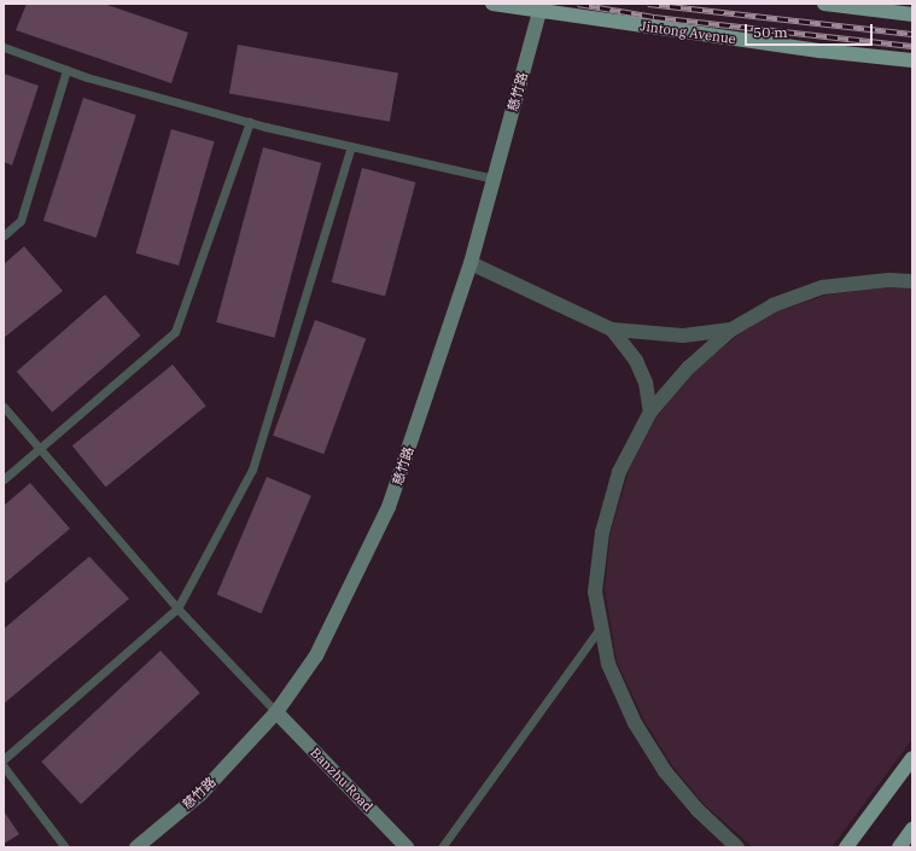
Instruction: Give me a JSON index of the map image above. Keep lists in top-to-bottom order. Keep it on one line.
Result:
{"streets":{"main road":["Jintong Avenue"],"street":["慈竹路","Banzhu Road"]},"crossings":[["Jintong Avenue","慈竹路"],["慈竹路","Banzhu Road"]],"scale_bar":"50 m"}
